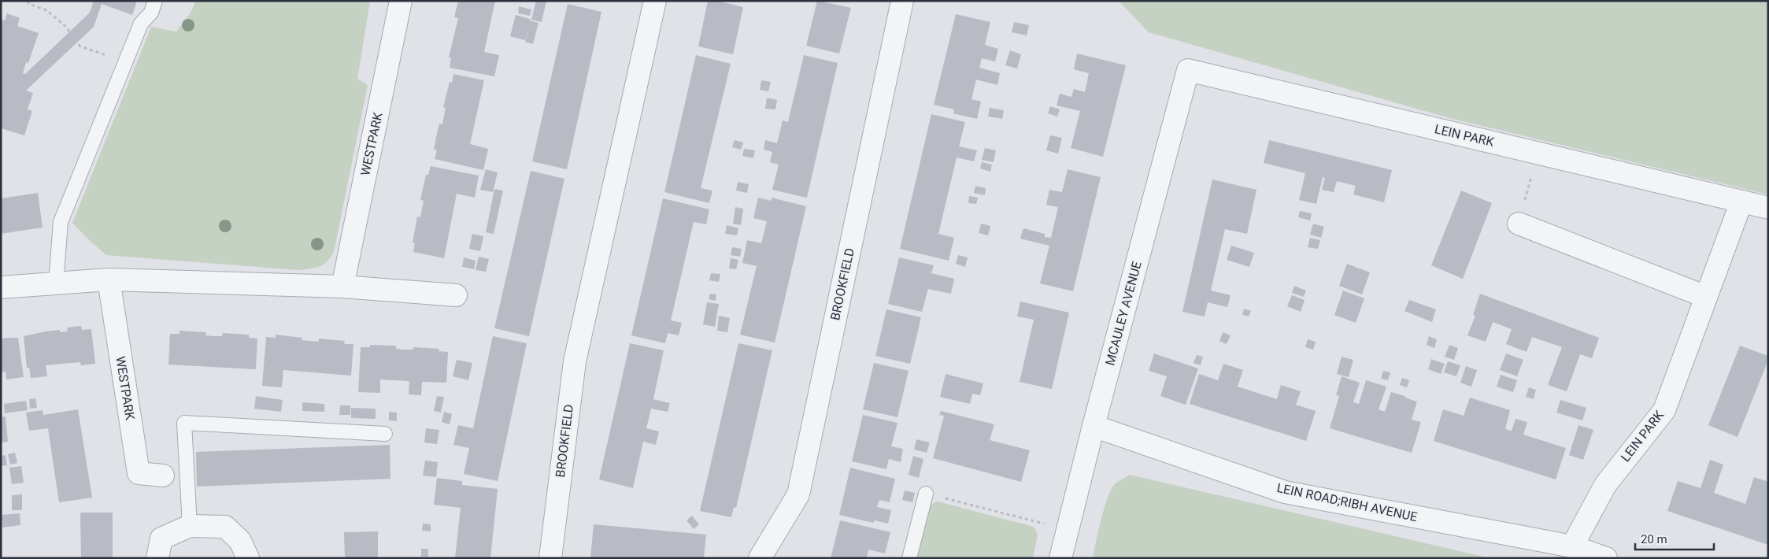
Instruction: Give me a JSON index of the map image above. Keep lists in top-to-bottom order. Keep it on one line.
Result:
{"streets":{"street":["LEIN PARK","WESTPARK","BROOKFIELD","MCAULEY AVENUE","LEIN ROAD;RIBH AVENUE"]},"crossings":[["LEIN PARK","MCAULEY AVENUE"],["LEIN PARK","LEIN ROAD;RIBH AVENUE"],["MCAULEY AVENUE","LEIN ROAD;RIBH AVENUE"]],"scale_bar":"20 m"}
